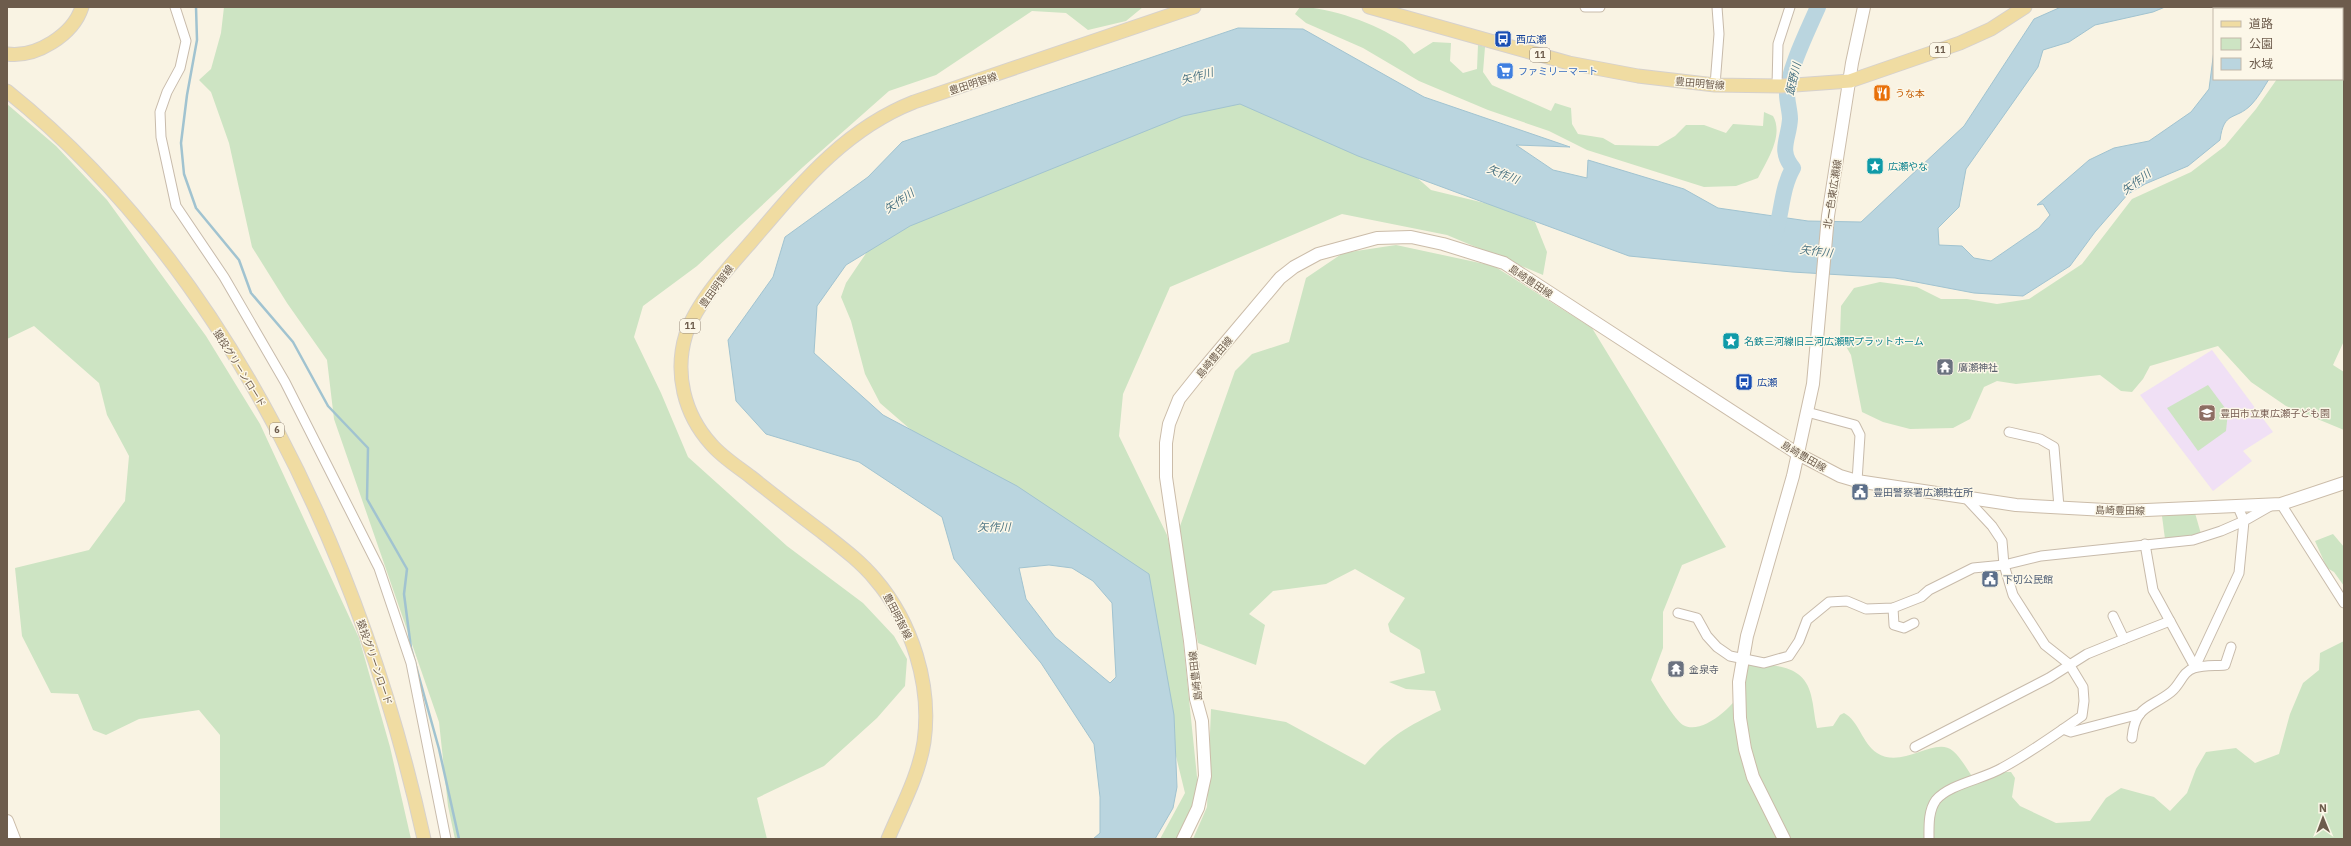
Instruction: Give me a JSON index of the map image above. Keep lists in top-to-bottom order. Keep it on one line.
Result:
{"streets":{"main road":["11","豊田明智線","北一色東広瀬線","島崎豊田線","猿投グリーンロード","6"]},"crossings":[["豊田明智線","北一色東広瀬線"],["北一色東広瀬線","島崎豊田線"]],"water":["矢作川","飯野川"],"places":{"bus stop":["西広瀬","広瀬"],"supermarket":["ファミリーマート"],"restaurant":["うな本"],"place":["広瀬やな","名鉄三河線旧三河広瀬駅プラットホーム"],"temple":["廣瀬神社","金泉寺"],"school or university":["豊田市立東広瀬子ども園"],"public building":["豊田警察署広瀬駐在所","下切公民館"]},"legend":["道路","公園","水域"],"north":"top"}
